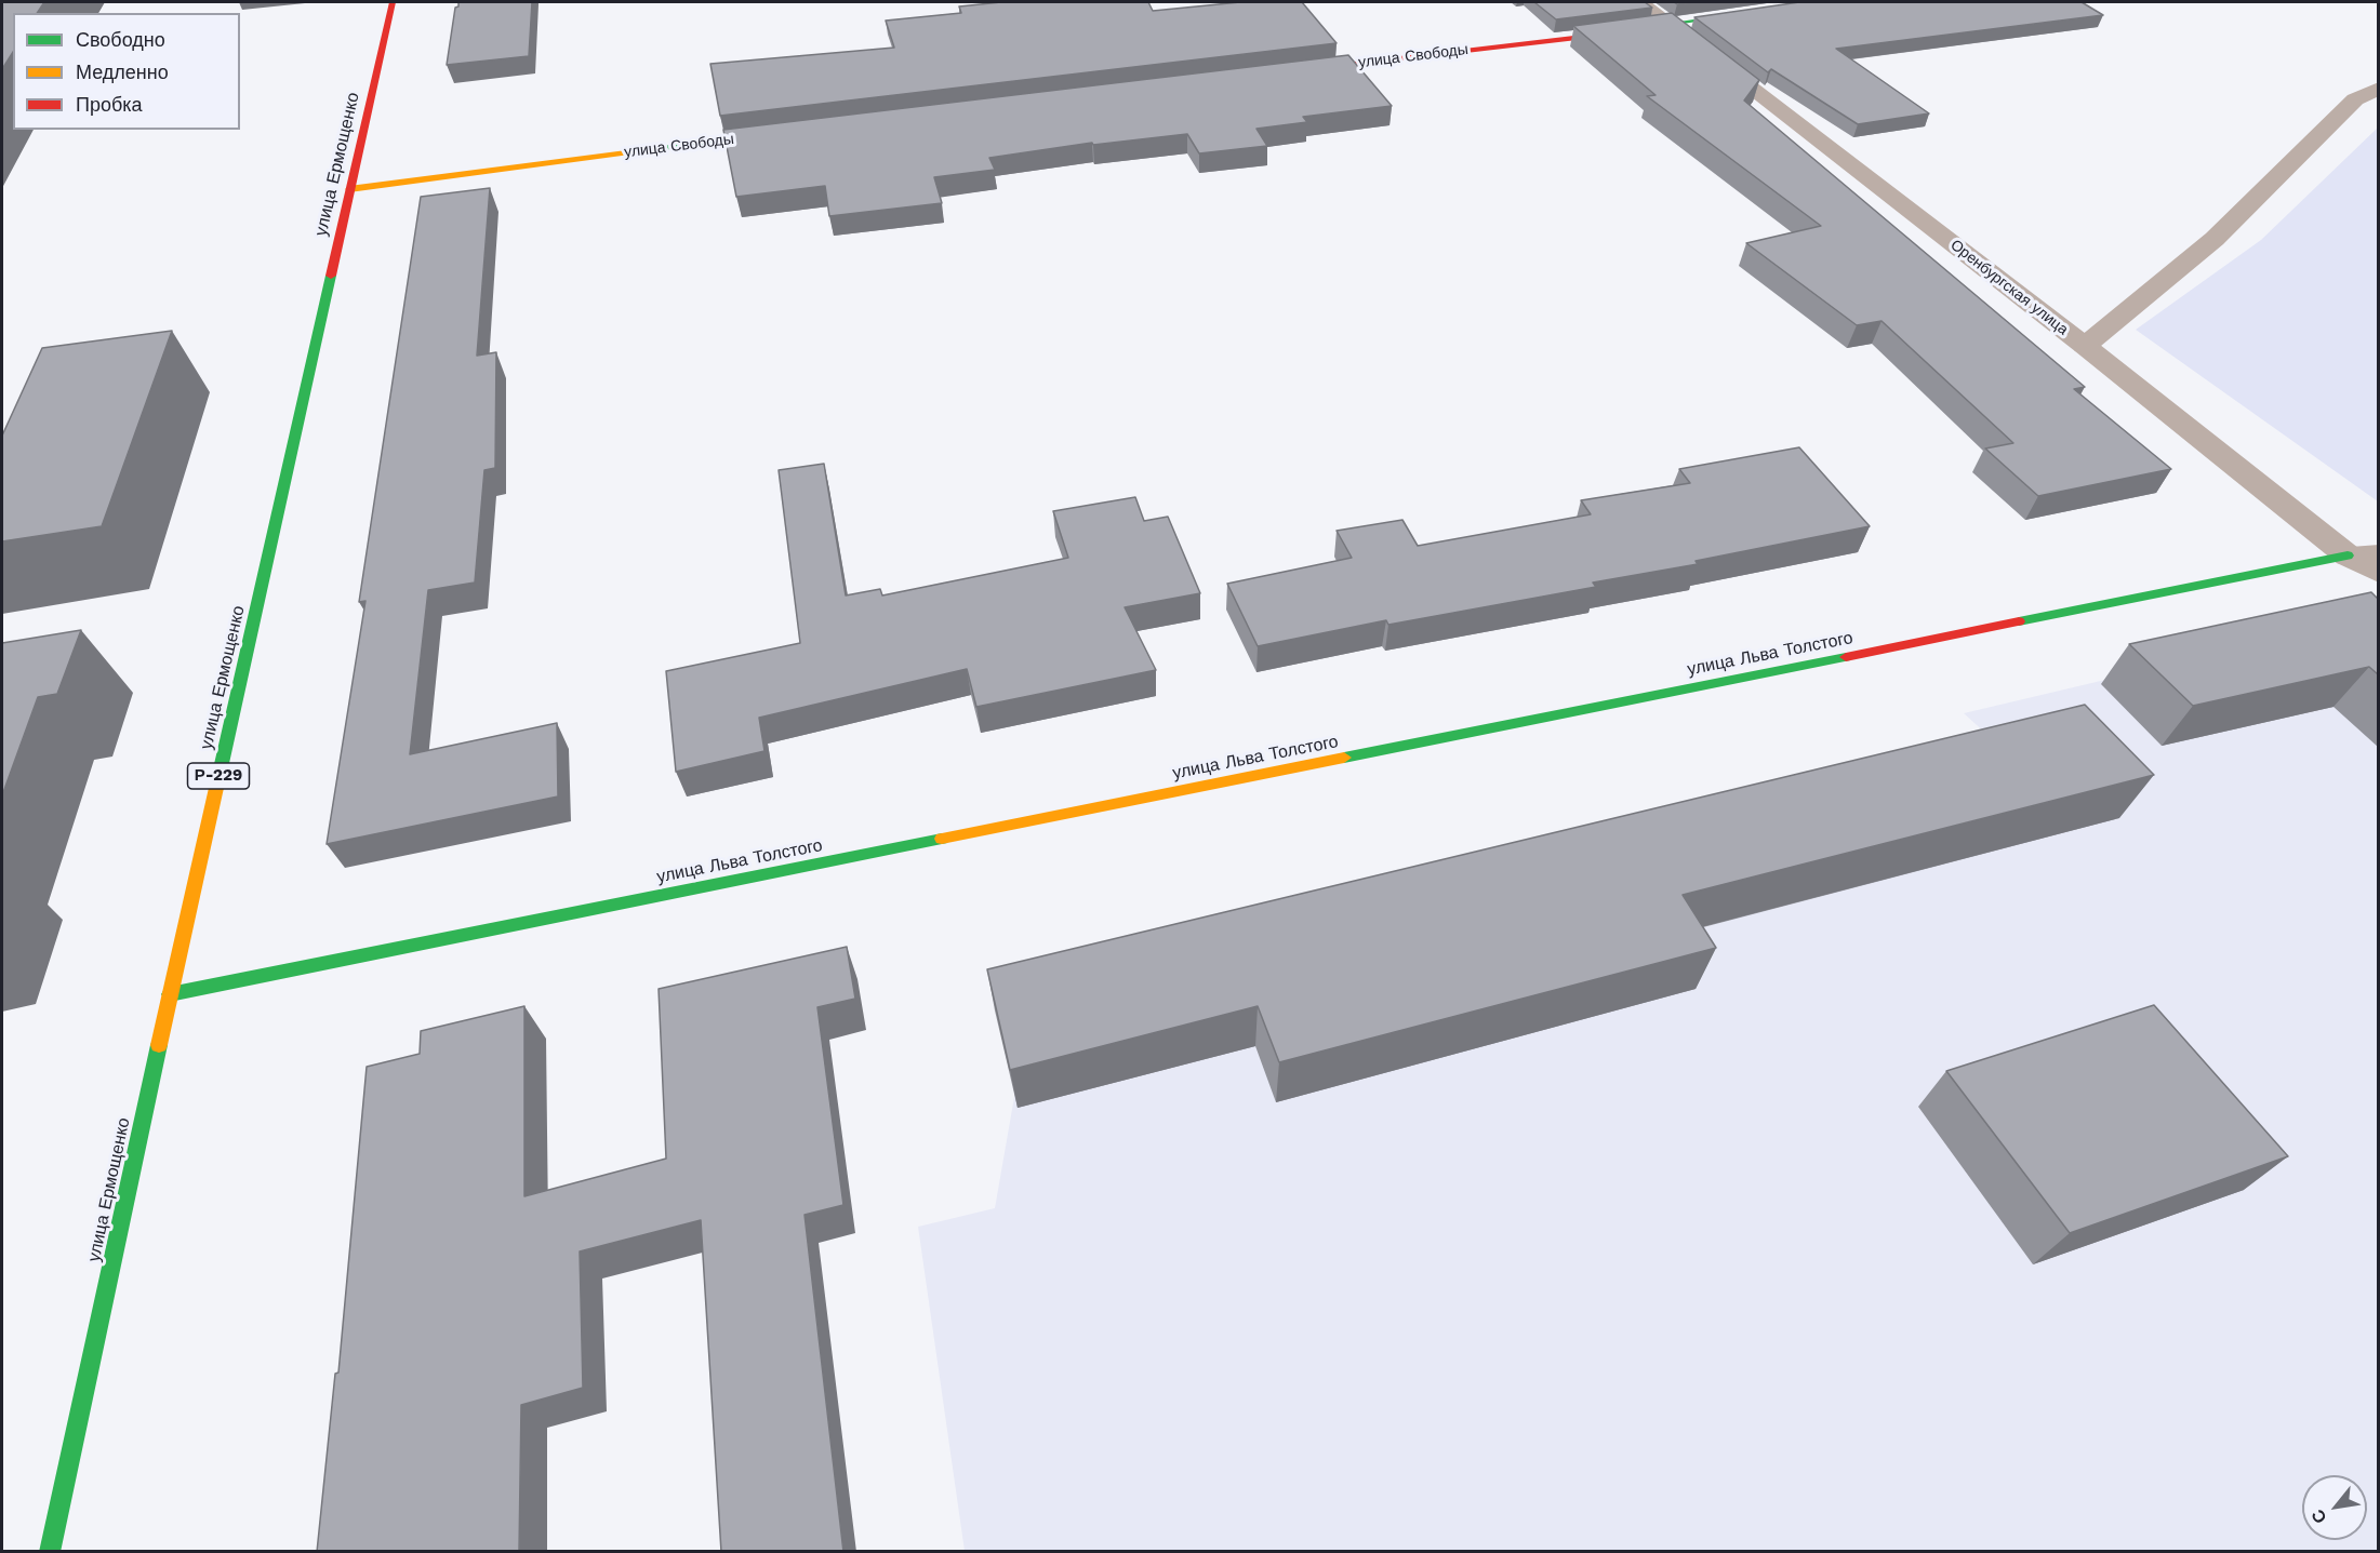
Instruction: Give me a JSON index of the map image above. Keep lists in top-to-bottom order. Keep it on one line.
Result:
{"streets":{"main road":["улица Свободы","улица Ермощенко","улица Льва Толстого","Р-229"],"street":["Оренбургская улица"]},"crossings":[["улица Свободы","улица Ермощенко"],["улица Свободы","Оренбургская улица"],["улица Ермощенко","улица Льва Толстого"],["Оренбургская улица","улица Льва Толстого"]],"legend":["Свободно","Медленно","Пробка"],"north":"bottom left"}
